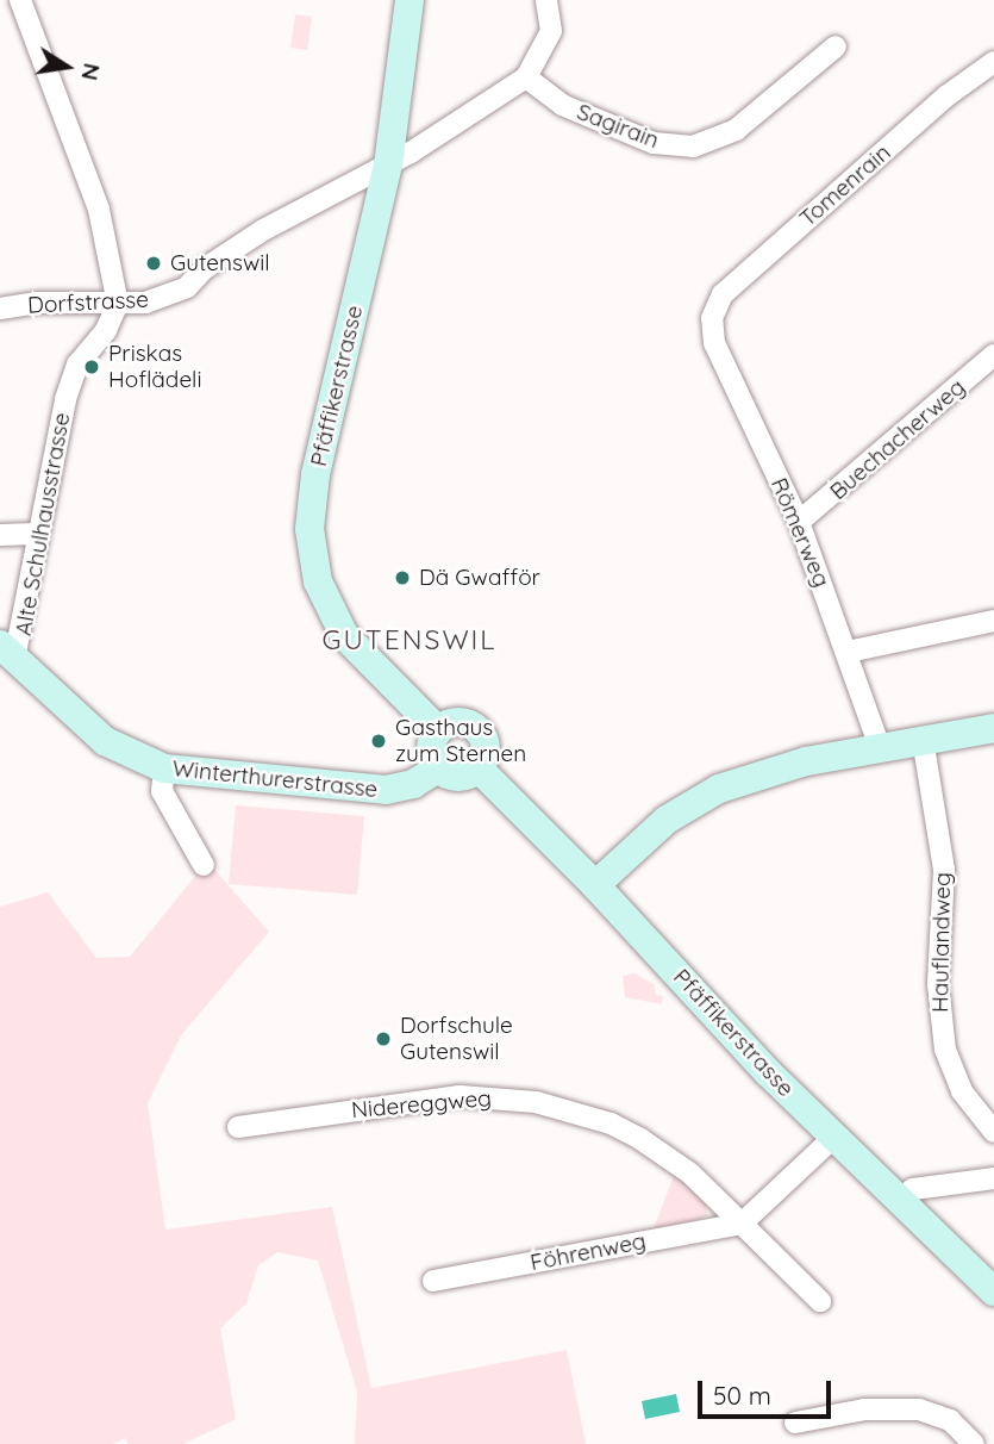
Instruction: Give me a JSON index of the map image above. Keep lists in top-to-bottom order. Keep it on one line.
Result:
{"streets":{"main road":["Pfäffikerstrasse","Winterthurerstrasse"],"street":["Sagirain","Tomenrain","Dorfstrasse","Buechacherweg","Alte Schulhausstrasse","Römerweg","Hauflandweg","Nidereggweg","Föhrenweg"]},"crossings":[["Sagirain","Dorfstrasse"],["Tomenrain","Römerweg"],["Dorfstrasse","Pfäffikerstrasse"],["Dorfstrasse","Alte Schulhausstrasse"],["Pfäffikerstrasse","Winterthurerstrasse"],["Buechacherweg","Römerweg"],["Alte Schulhausstrasse","Winterthurerstrasse"],["Nidereggweg","Föhrenweg"]],"districts":["GUTENSWIL"],"places":["Gutenswil","Priskas Hoflädeli","Dä Gwafför","Gasthaus zum Sternen","Dorfschule Gutenswil"],"scale_bar":"50 m","north":"right"}
